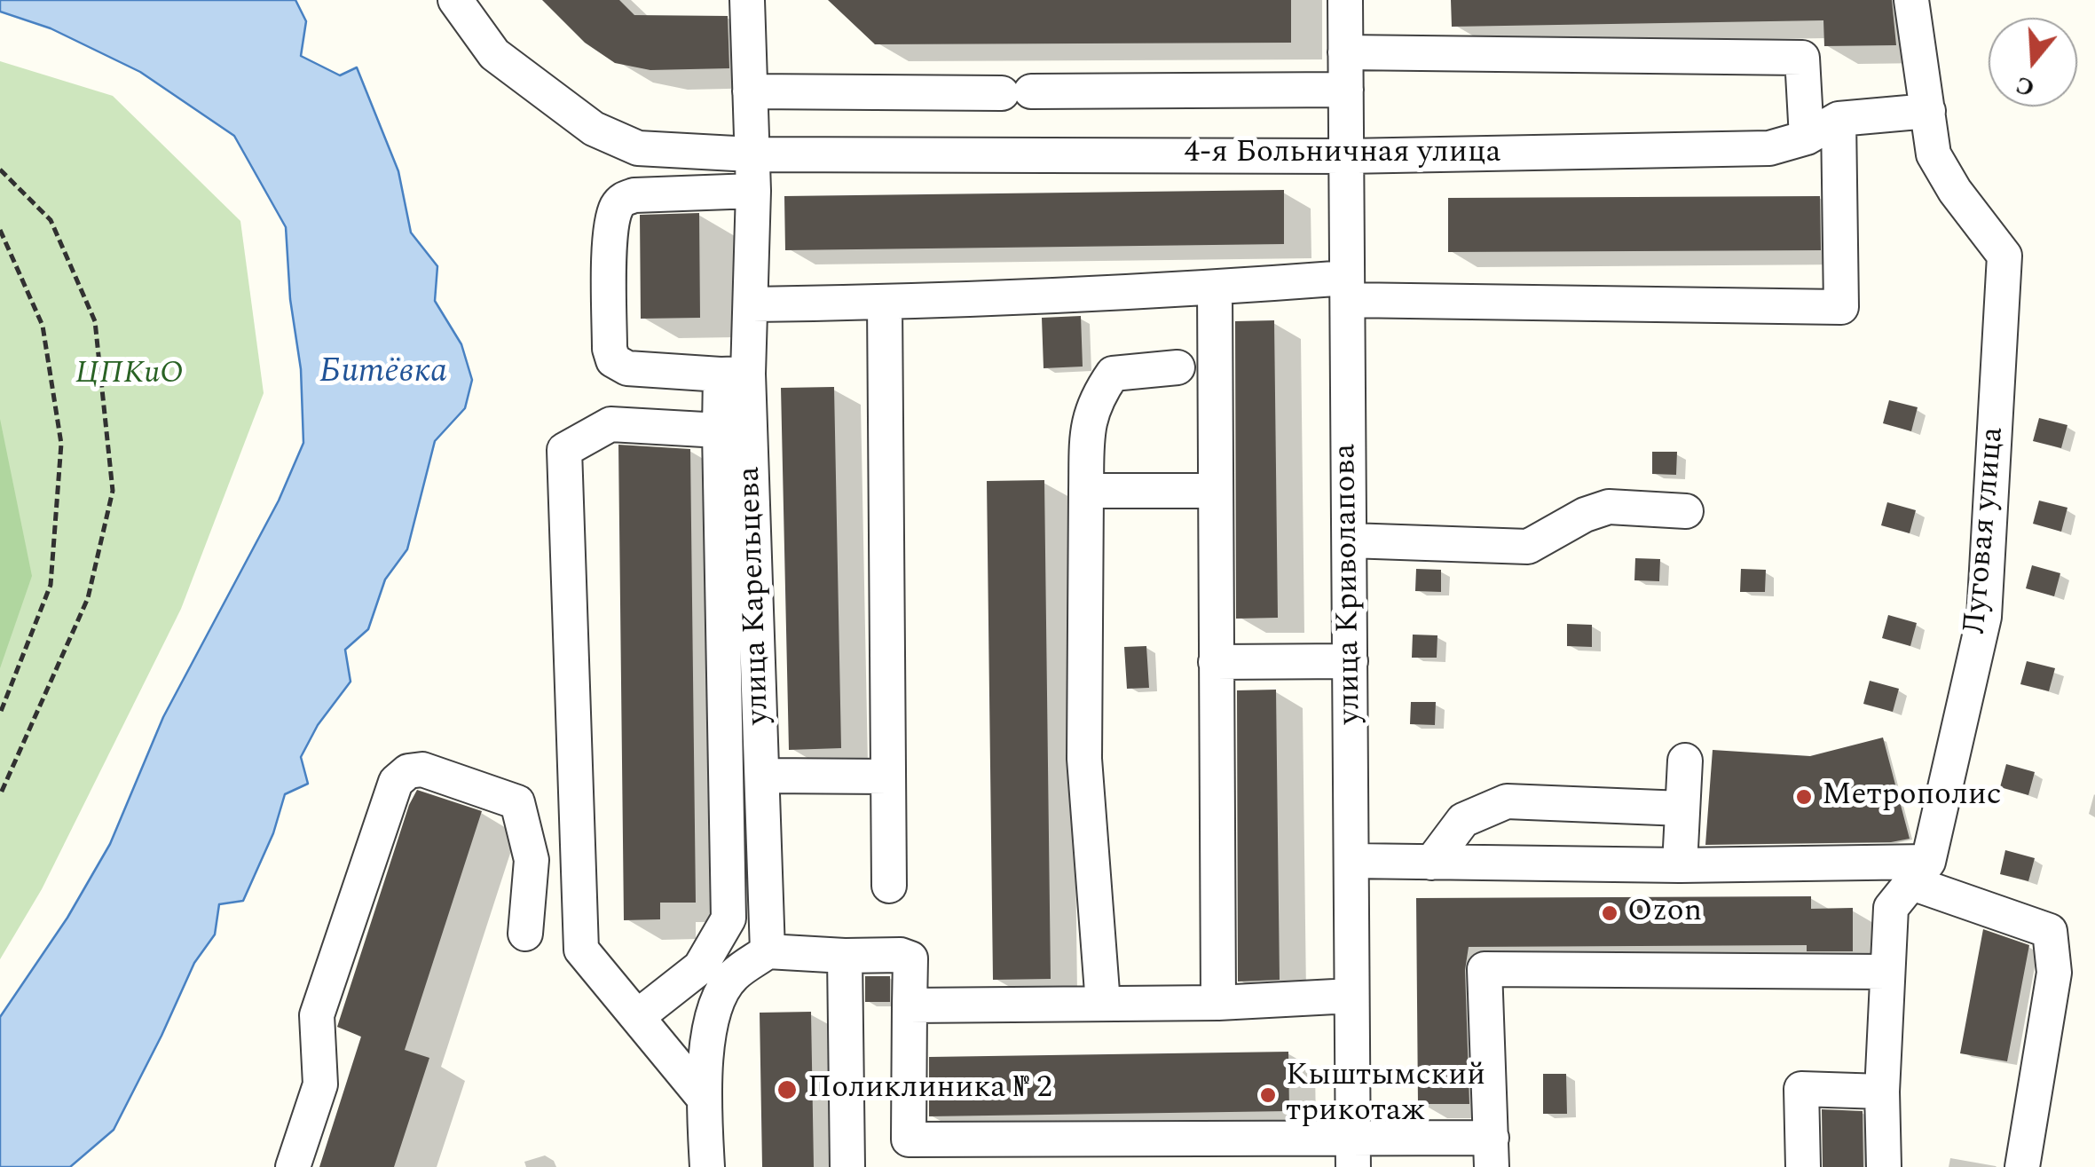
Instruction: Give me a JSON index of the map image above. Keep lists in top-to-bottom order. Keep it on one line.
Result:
{"streets":{"street":["4-я Больничная улица","Луговая улица","улица Криволапова","улица Карельцева"]},"crossings":[["4-я Больничная улица","Луговая улица"],["4-я Больничная улица","улица Криволапова"],["4-я Больничная улица","улица Карельцева"]],"water":["Битёвка"],"parks":["ЦПКиО"],"places":["Метрополис","Ozon","Поликлиника № 2","Кыштымский трикотаж"],"north":"bottom"}
